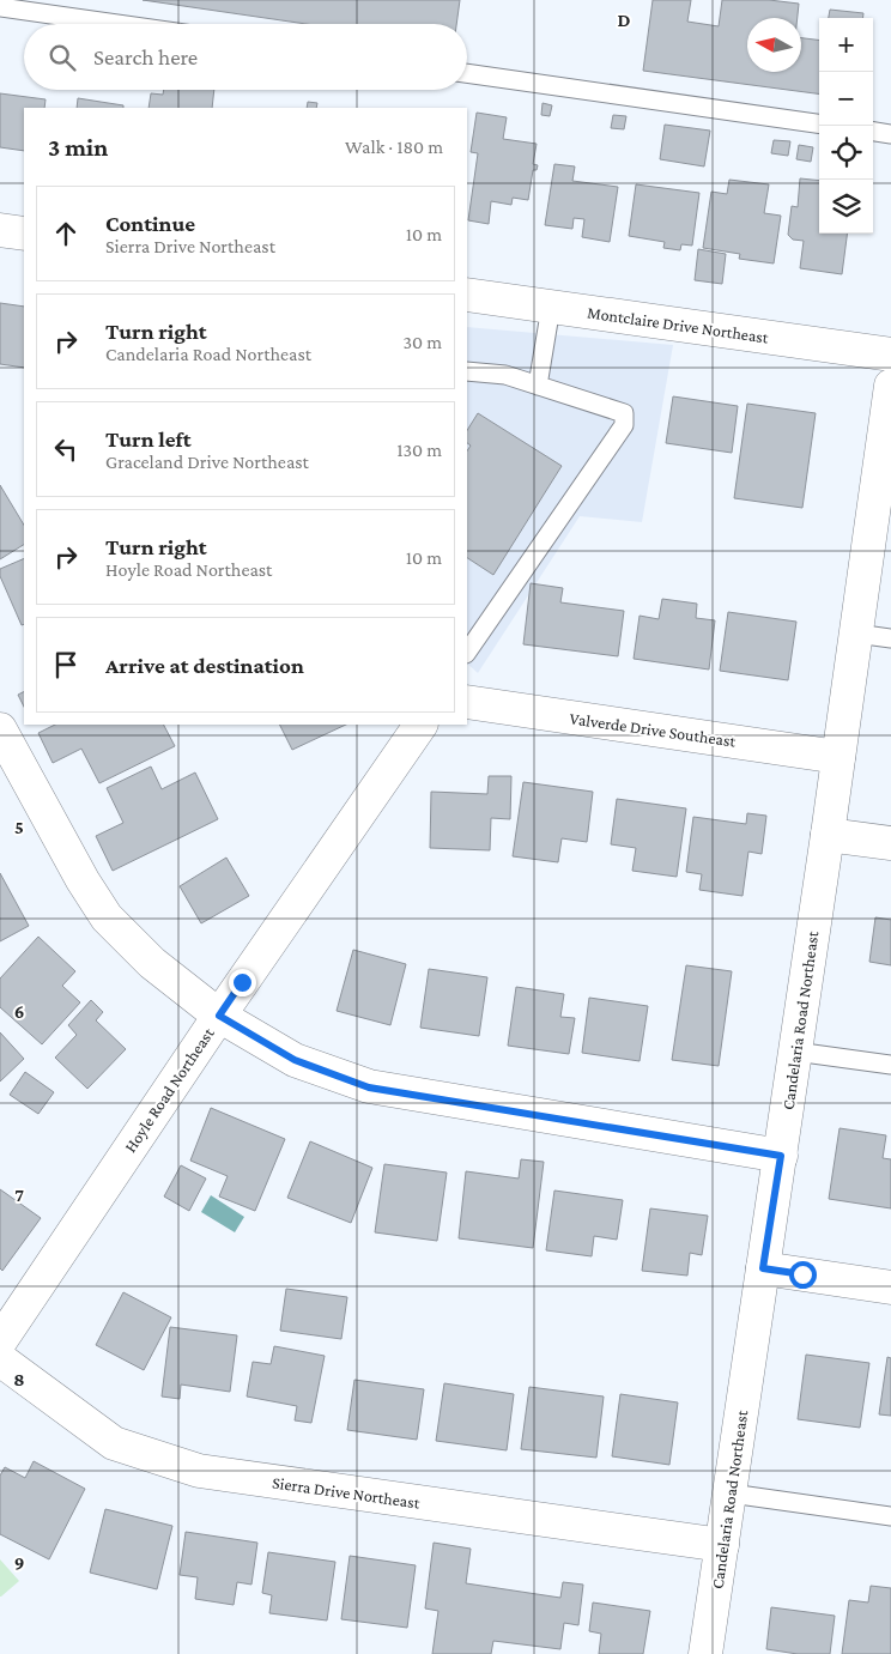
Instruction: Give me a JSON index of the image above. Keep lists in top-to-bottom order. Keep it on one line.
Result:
{"streets":{"street":["Montclaire Drive Northeast","Valverde Drive Southeast","Candelaria Road Northeast","Hoyle Road Northeast","Sierra Drive Northeast"]},"crossings":[["Valverde Drive Southeast","Candelaria Road Northeast"],["Candelaria Road Northeast","Sierra Drive Northeast"]],"north":"left","page":{"map_buttons":["+","−"],"search":"Search here","heading":["3 min","Walk · 180 m"],"list":[["Continue","Sierra Drive Northeast","10 m"],["Turn right","Candelaria Road Northeast","30 m"],["Turn left","Graceland Drive Northeast","130 m"],["Turn right","Hoyle Road Northeast","10 m"],"Arrive at destination"]},"grid":{"columns":["D"],"rows":["5","6","7","8","9"]}}
